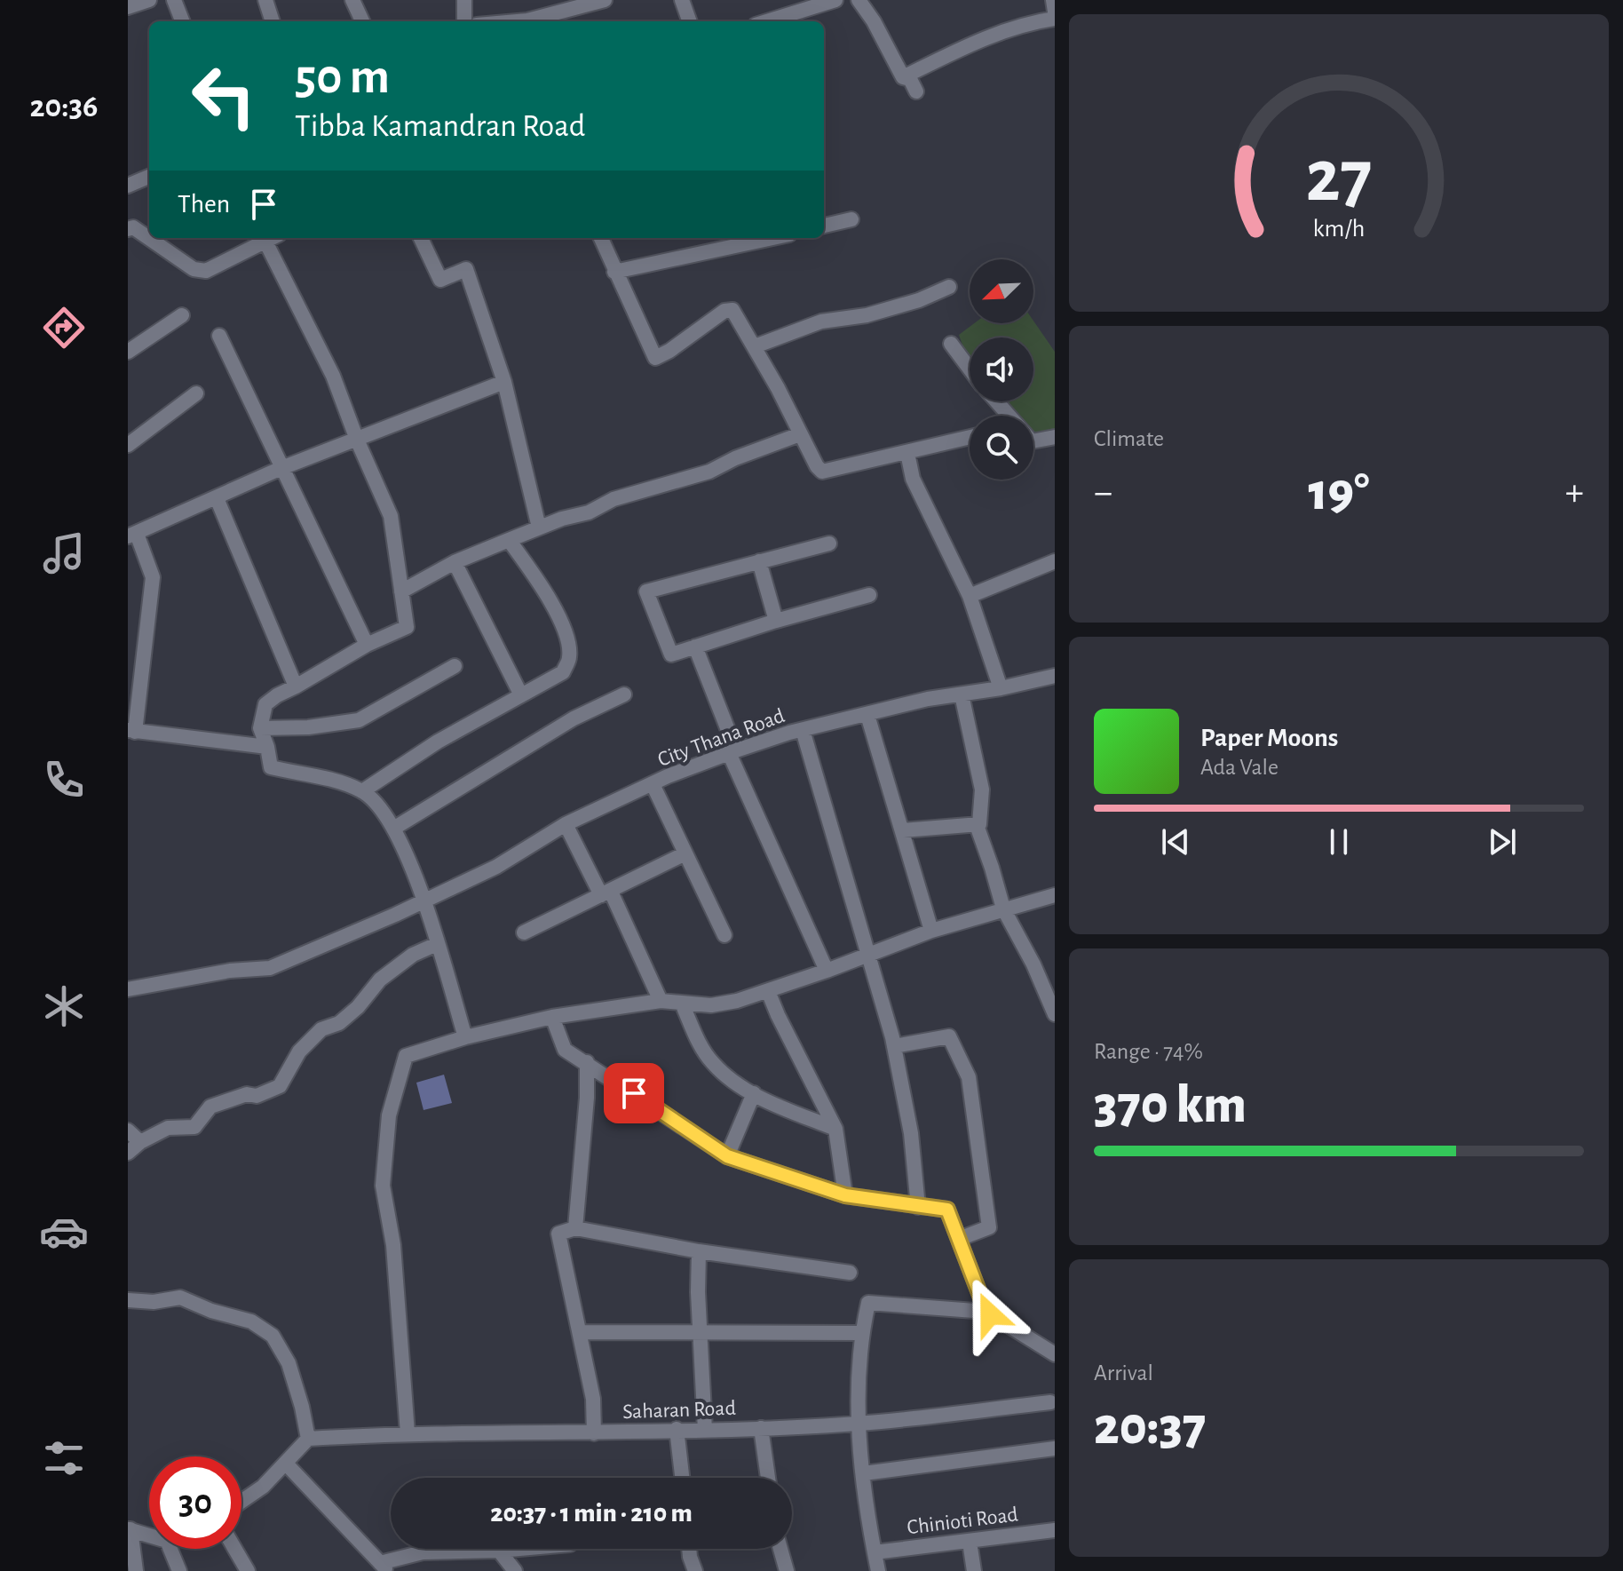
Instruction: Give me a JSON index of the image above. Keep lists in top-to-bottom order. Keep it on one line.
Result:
{"streets":{"street":["City Thana Road","Saharan Road","Chinioti Road"]},"north":"bottom left","page":{"tabs":"20:36","turn":["50 m","Tibba Kamandran Road"],"then":"Then","tile":["Climate",["Range · 74%","370 km"],["Arrival","20:37"]],"heat":["−","19°","+"],"song":["Paper Moons","Ada Vale"],"limit":"30","trip":"20:37 · 1 min · 210 m","gauge":["27","km/h"]}}
